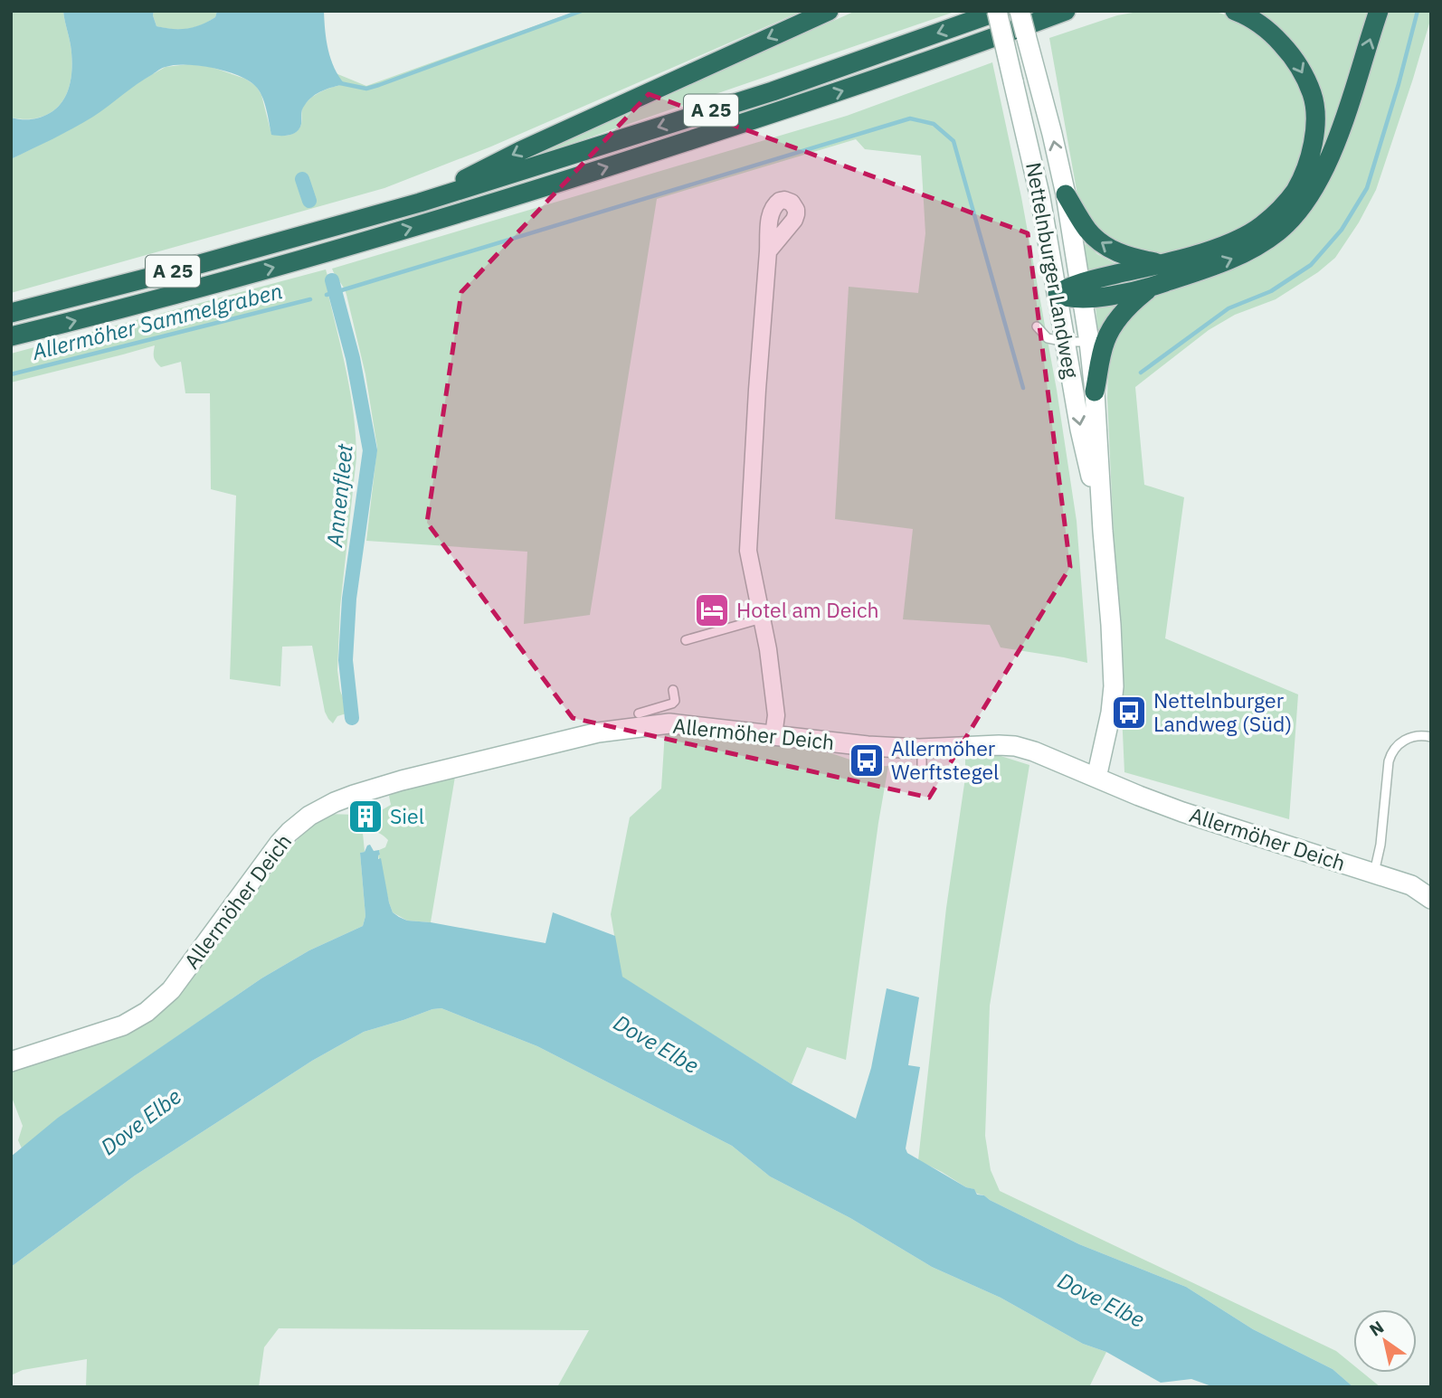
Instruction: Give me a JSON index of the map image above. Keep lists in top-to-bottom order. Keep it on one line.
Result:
{"streets":{"highway":["A 25"],"street":["Nettelnburger Landweg","Allermöher Deich"]},"crossings":[["A 25","Nettelnburger Landweg"],["Nettelnburger Landweg","Allermöher Deich"]],"water":["Allermöher Sammelgraben","Annenfleet","Dove Elbe"],"places":{"hotel":["Hotel am Deich"],"bus stop":["Nettelnburger Landweg (Süd)","Allermöher Werftstegel"],"building":["Siel"]},"north":"top left"}
